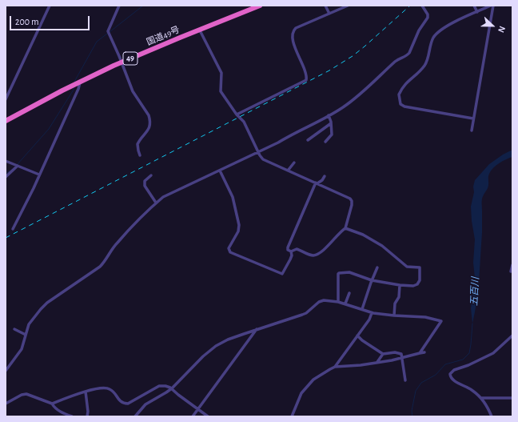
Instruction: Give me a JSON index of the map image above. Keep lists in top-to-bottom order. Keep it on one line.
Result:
{"streets":{"highway":["国道49号","49"]},"water":["五百川"],"scale_bar":"200 m","north":"right"}
